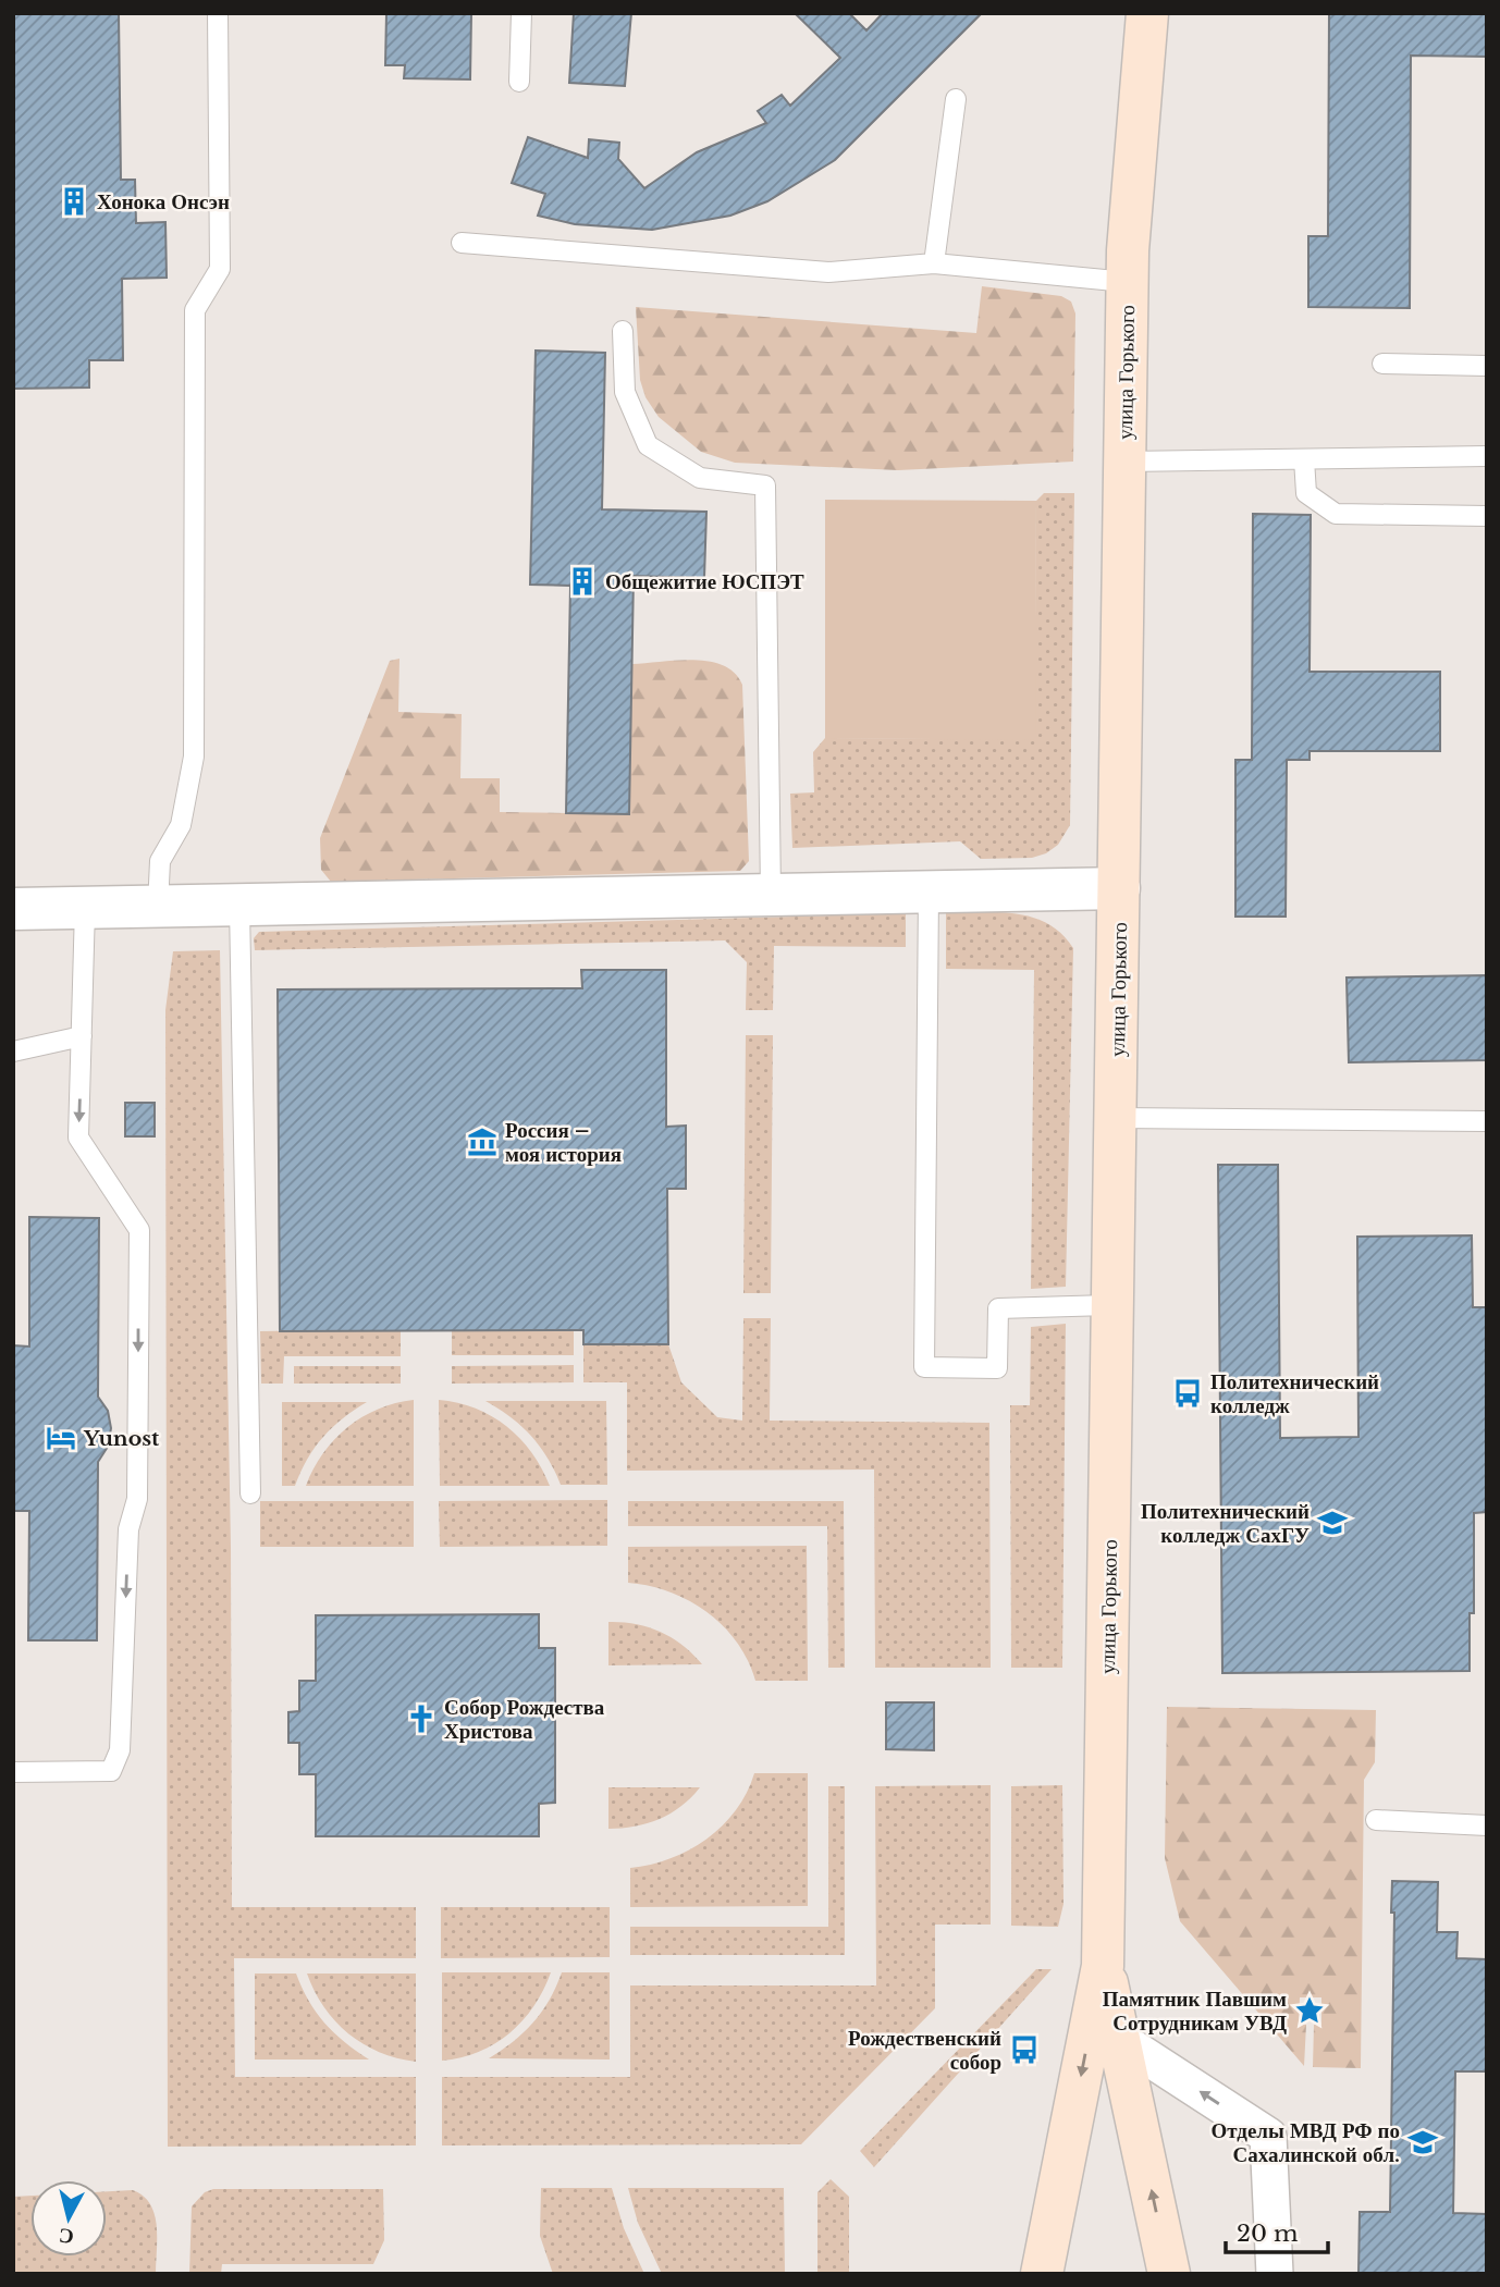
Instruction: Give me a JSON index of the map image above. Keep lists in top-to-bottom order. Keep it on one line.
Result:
{"streets":{"main road":["улица Горького"]},"places":{"building":["Хонока Онсэн","Общежитие ЮСПЭТ"],"museum":["Россия – моя история"],"bus stop":["Политехнический колледж","Рождественский собор"],"hotel":["Yunost"],"school or university":["Политехнический колледж СахГУ","Отделы МВД РФ по Сахалинской обл."],"church":["Собор Рождества Христова"],"place":["Памятник Павшим Сотрудникам УВД"]},"scale_bar":"20 m","north":"bottom"}
